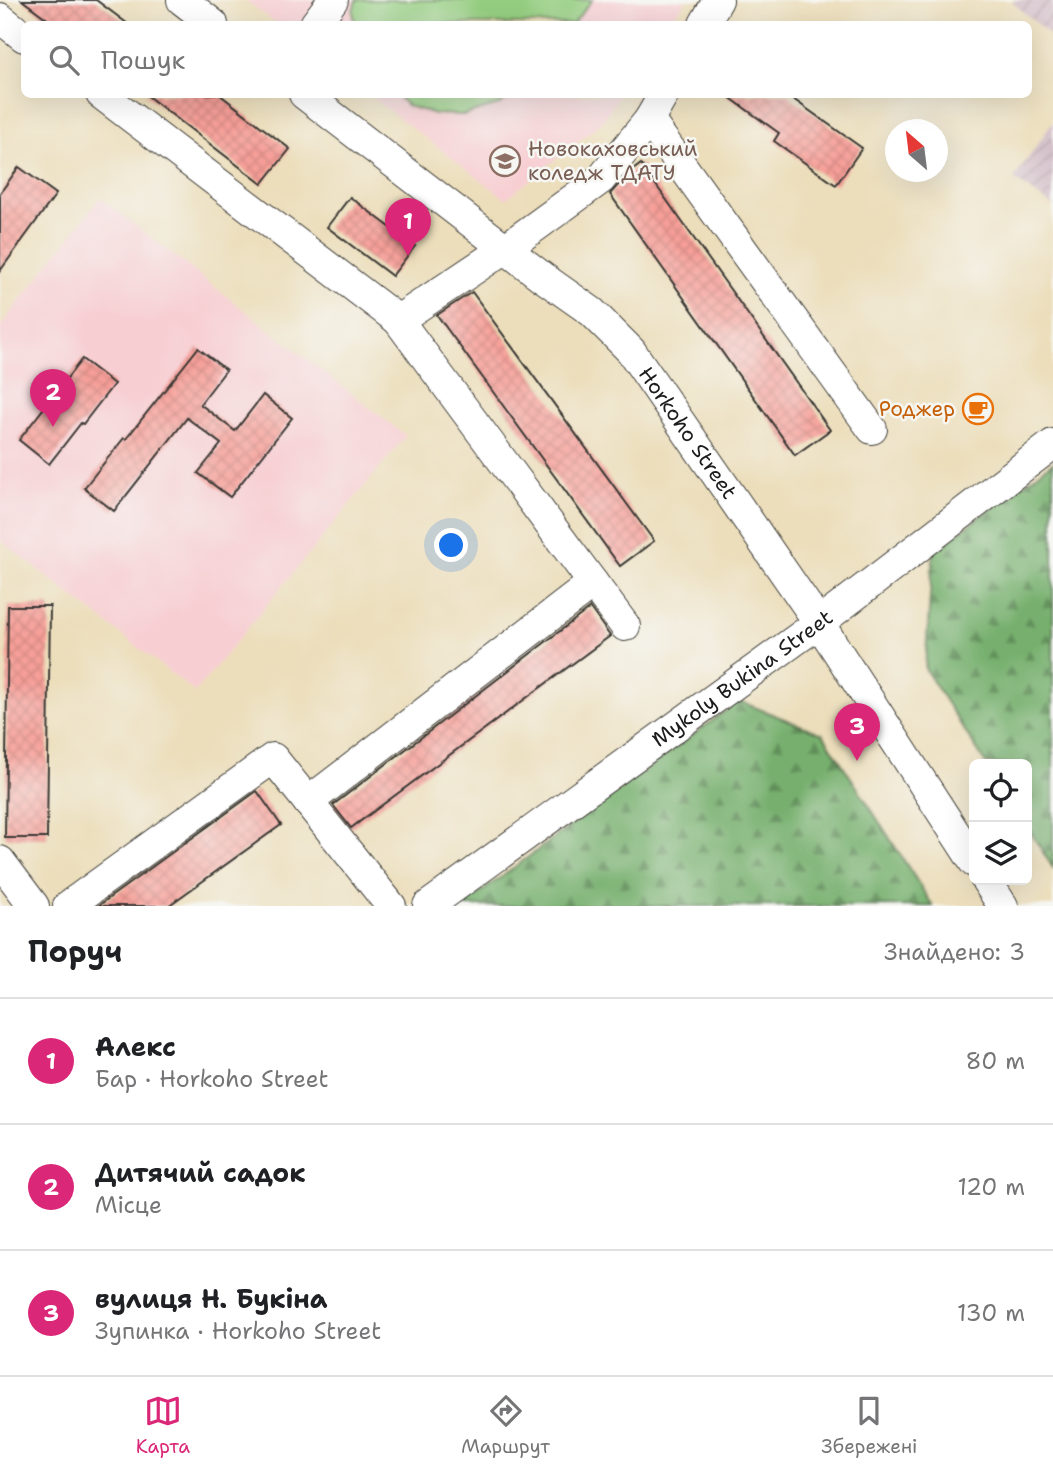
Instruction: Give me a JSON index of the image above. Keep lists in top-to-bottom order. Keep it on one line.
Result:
{"streets":{"street":["Horkoho Street","Mykoly Bukina Street"]},"crossings":[["Horkoho Street","Mykoly Bukina Street"]],"places":{"school or university":["Новокаховський коледж ТДАТУ"],"cafe":["Роджер"]},"north":"top left","page":{"search":"Пошук","pins":["1","2","3"],"heading":["Поруч","Знайдено: 3"],"list":[{"mark":"1","name":"Алекс","note":"Бар · Horkoho Street","value":"80 m"},{"mark":"2","name":"Дитячий садок","note":"Місце","value":"120 m"},{"mark":"3","name":"вулиця Н. Букіна","note":"Зупинка · Horkoho Street","value":"130 m"}],"nav":["Карта","Маршрут","Збережені"]}}
